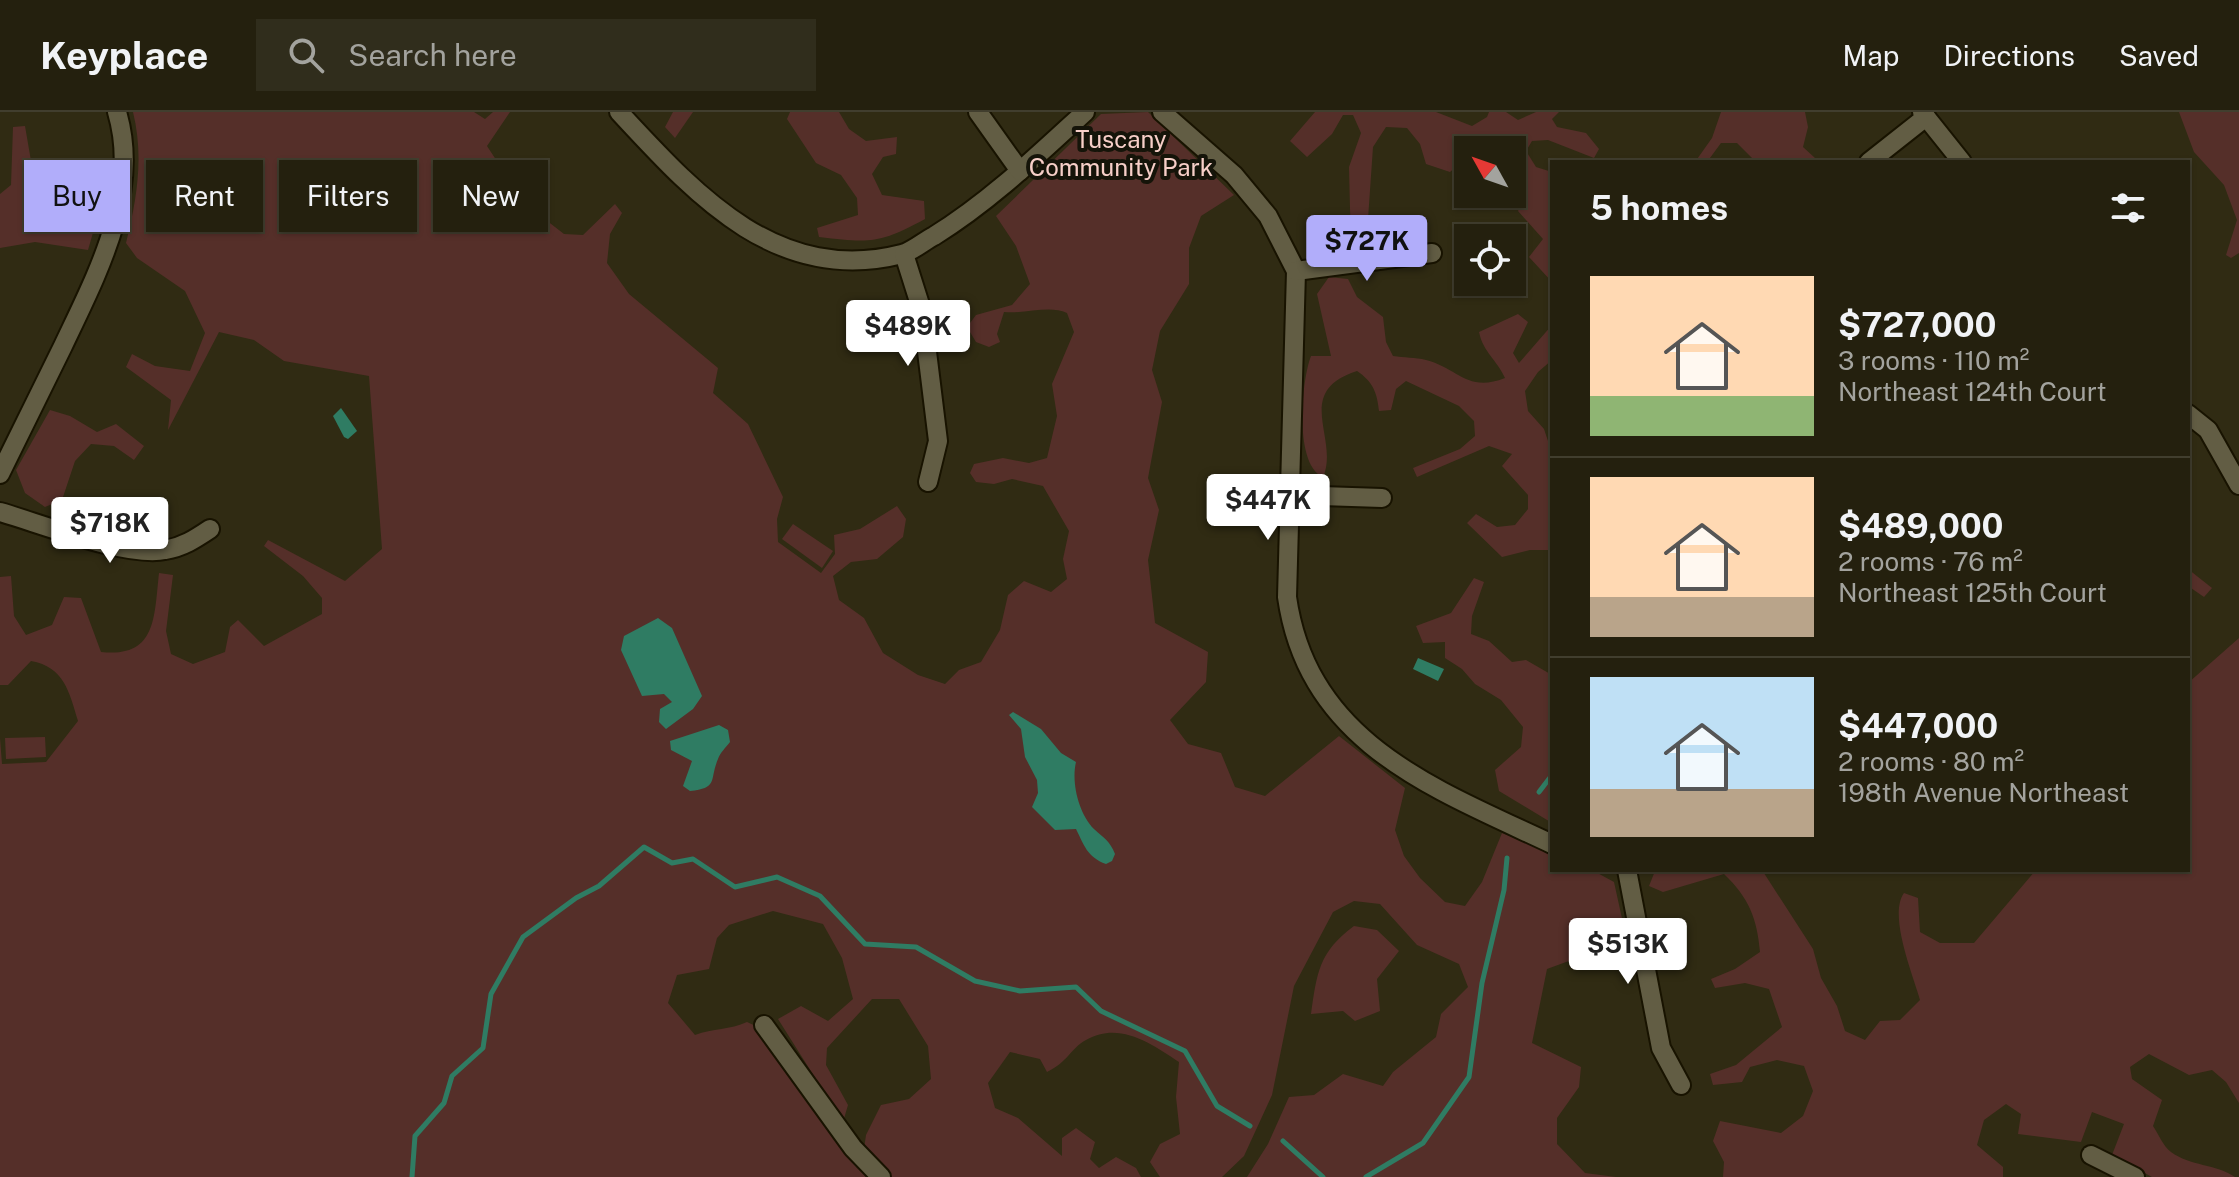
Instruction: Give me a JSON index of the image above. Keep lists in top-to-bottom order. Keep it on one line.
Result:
{"parks":["Tuscany Community Park"],"north":"top left","page":{"header":"Keyplace","search":"Search here","nav":["Map","Directions","Saved"],"chip":["Buy","Rent","Filters","New"],"heading":"5 homes","price":["$727K","$489K","$447K","$718K","$513K"],"list":[{"name":"$727,000","note":"3 rooms · 110 m² · Northeast 124th Court"},{"name":"$489,000","note":"2 rooms · 76 m² · Northeast 125th Court"},{"name":"$447,000","note":"2 rooms · 80 m² · 198th Avenue Northeast"}]}}
